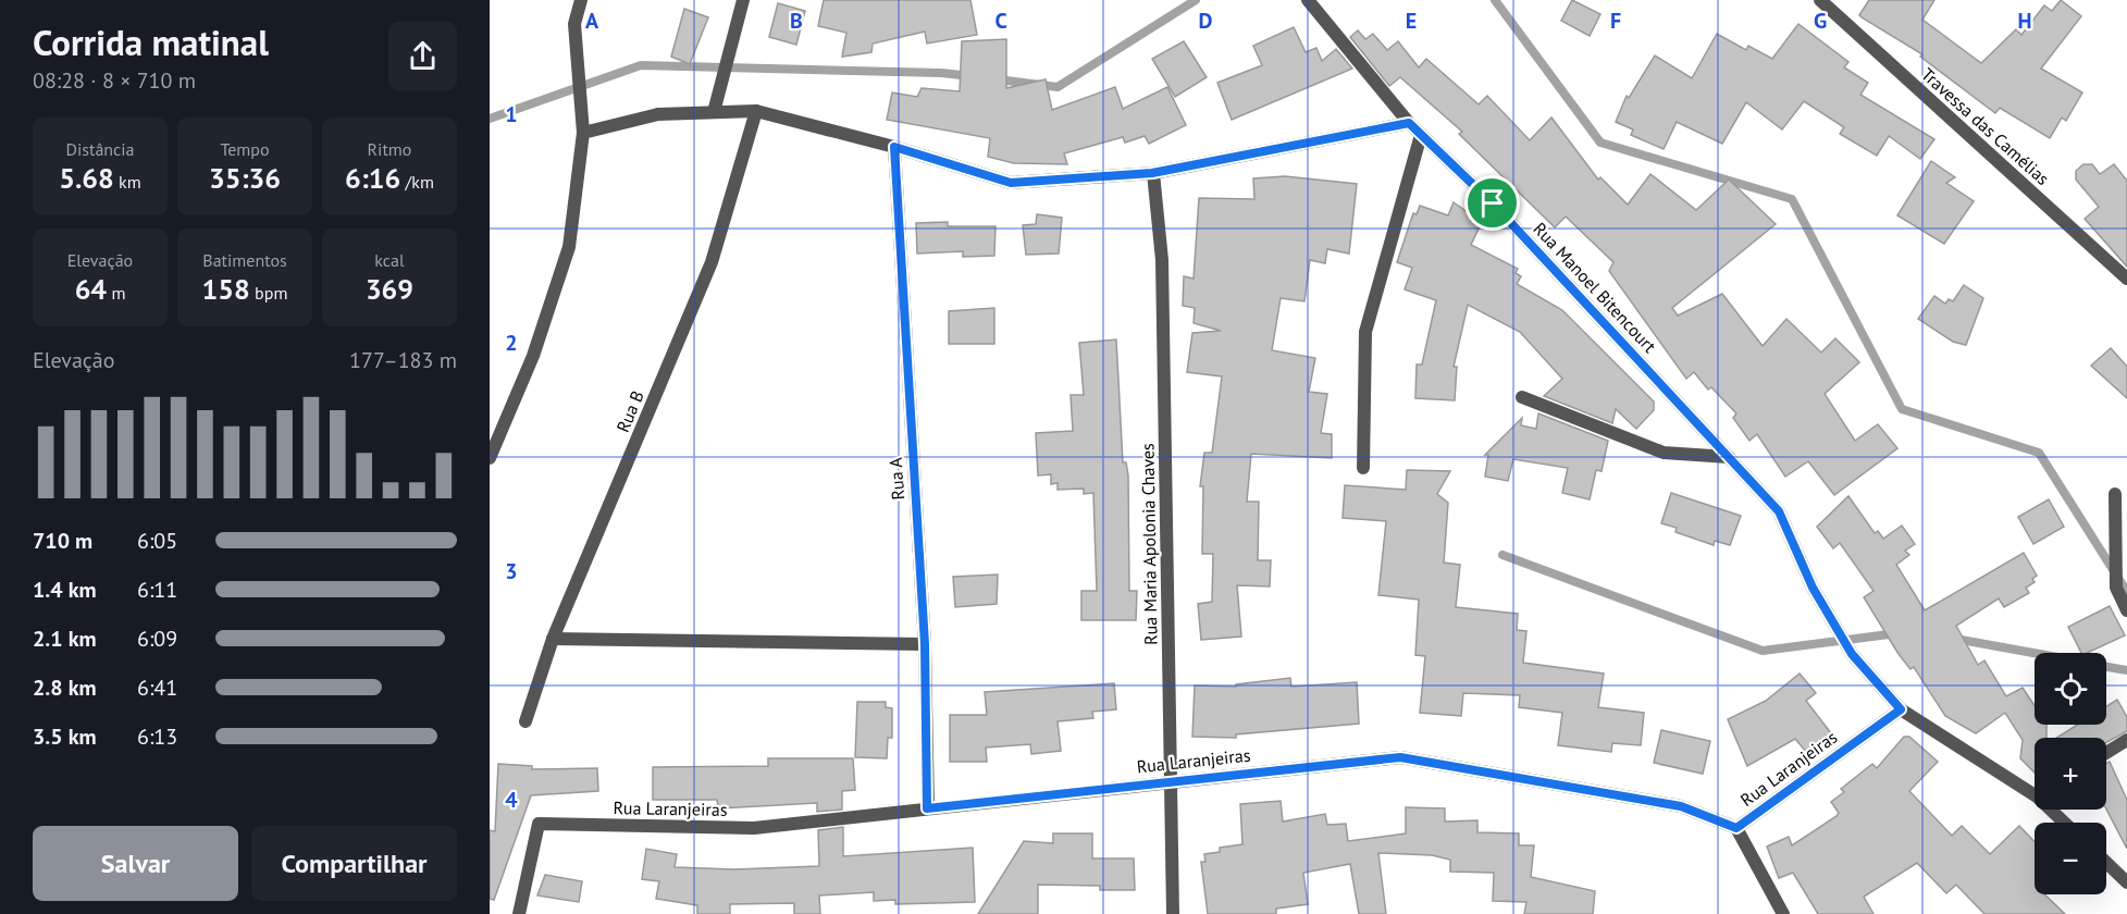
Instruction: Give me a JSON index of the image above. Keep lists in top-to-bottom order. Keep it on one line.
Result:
{"streets":{"street":["Travessa das Camélias","Rua Manoel Bitencourt","Rua B","Rua A","Rua Maria Apolonia Chaves","Rua Laranjeiras"]},"crossings":[["Rua Manoel Bitencourt","Rua Laranjeiras"],["Rua A","Rua Laranjeiras"],["Rua Maria Apolonia Chaves","Rua Laranjeiras"]],"page":{"heading":["Corrida matinal","08:28 · 8 × 710 m"],"stats":[["Distância","5.68 km"],["Tempo","35:36"],["Ritmo","6:16 /km"],["Elevação","64 m"],["Batimentos","158 bpm"],["kcal","369"]],"chart":["Elevação","177–183 m"],"list":[{"name":"710 m","note":"6:05"},{"name":"1.4 km","note":"6:11"},{"name":"2.1 km","note":"6:09"},{"name":"2.8 km","note":"6:41"},{"name":"3.5 km","note":"6:13"}],"map_buttons":["+","−"],"buttons":["Salvar","Compartilhar"]},"grid":{"columns":["A","B","C","D","E","F","G","H"],"rows":["1","2","3","4"]}}
